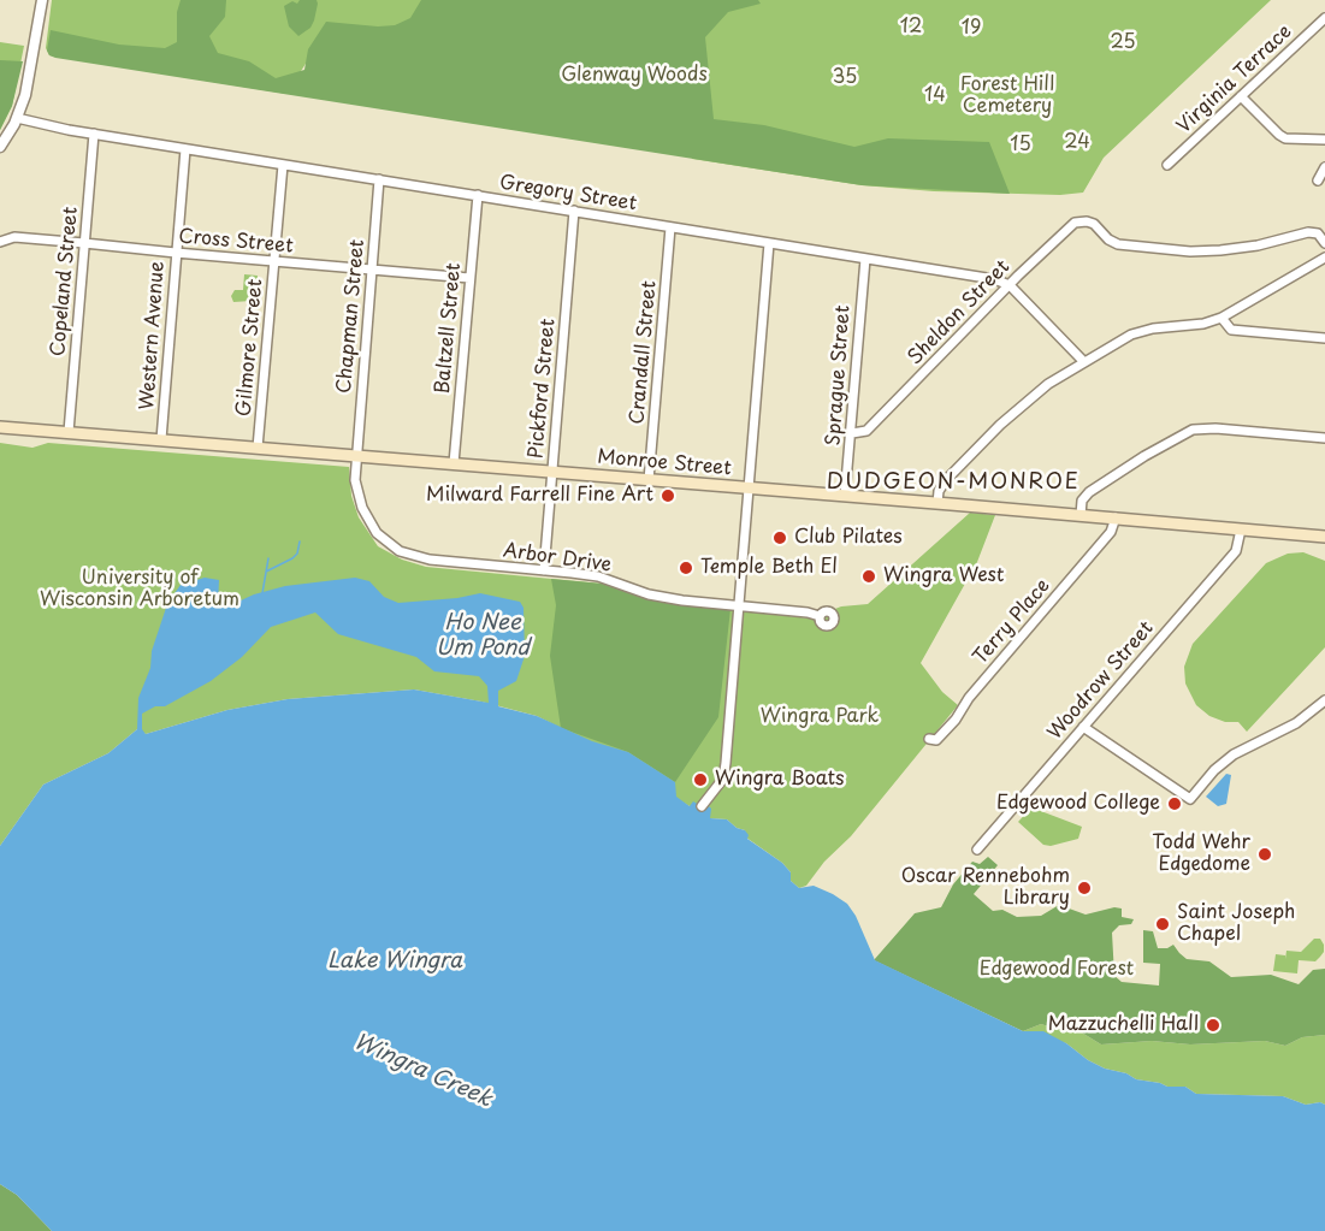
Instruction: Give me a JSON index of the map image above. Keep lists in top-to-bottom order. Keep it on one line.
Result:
{"streets":{"main road":["Monroe Street"],"street":["Virginia Terrace","Gregory Street","Cross Street","Copeland Street","Sheldon Street","Chapman Street","Baltzell Street","Western Avenue","Gilmore Street","Crandall Street","Sprague Street","Pickford Street","Arbor Drive","Terry Place","Woodrow Street"]},"crossings":[["Gregory Street","Copeland Street"],["Gregory Street","Sheldon Street"],["Gregory Street","Chapman Street"],["Gregory Street","Baltzell Street"],["Gregory Street","Western Avenue"],["Gregory Street","Gilmore Street"],["Gregory Street","Crandall Street"],["Gregory Street","Sprague Street"],["Gregory Street","Pickford Street"],["Cross Street","Copeland Street"],["Cross Street","Chapman Street"],["Cross Street","Baltzell Street"],["Cross Street","Western Avenue"],["Cross Street","Gilmore Street"],["Copeland Street","Monroe Street"],["Sheldon Street","Sprague Street"],["Chapman Street","Monroe Street"],["Chapman Street","Arbor Drive"],["Baltzell Street","Monroe Street"],["Western Avenue","Monroe Street"],["Gilmore Street","Monroe Street"],["Crandall Street","Monroe Street"],["Sprague Street","Monroe Street"],["Pickford Street","Monroe Street"],["Pickford Street","Arbor Drive"],["Monroe Street","Arbor Drive"],["Monroe Street","Terry Place"],["Monroe Street","Woodrow Street"]],"districts":["DUDGEON-MONROE"],"water":["Ho Nee Um Pond","Lake Wingra","Wingra Creek"],"parks":["12","19","25","Glenway Woods","35","Forest Hill Cemetery","14","24","15","University of Wisconsin Arboretum","Wingra Park","Edgewood Forest"],"places":["Milward Farrell Fine Art","Club Pilates","Temple Beth El","Wingra West","Wingra Boats","Edgewood College","Todd Wehr Edgedome","Oscar Rennebohm Library","Saint Joseph Chapel","Mazzuchelli Hall"]}
